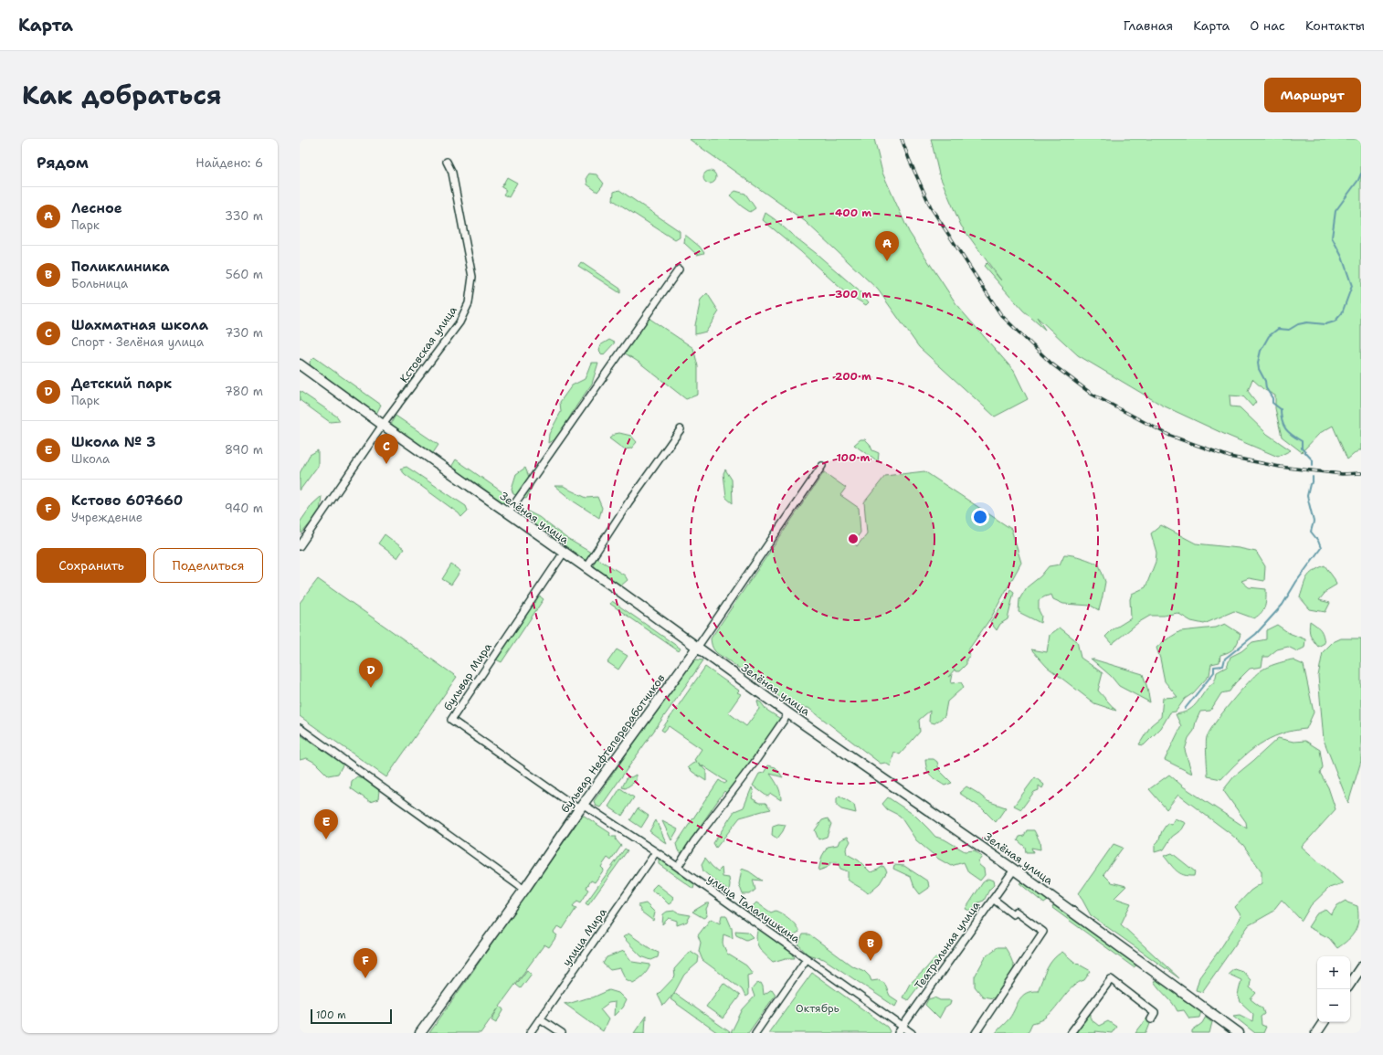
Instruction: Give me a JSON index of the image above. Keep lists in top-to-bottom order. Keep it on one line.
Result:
{"streets":{"main road":["Зелёная улица","бульвар Нефтепереработчиков"],"street":["Кстовская улица","бульвар Мира","улица Талалушкина","улица Мира","Театральная улица"]},"crossings":[["Кстовская улица","Зелёная улица"],["Зелёная улица","бульвар Мира"],["Зелёная улица","бульвар Нефтепереработчиков"],["Зелёная улица","Театральная улица"],["бульвар Мира","бульвар Нефтепереработчиков"],["бульвар Мира","улица Талалушкина"],["бульвар Нефтепереработчиков","улица Талалушкина"],["улица Талалушкина","улица Мира"],["улица Талалушкина","Театральная улица"]],"parks":["Октябрь"],"scale_bar":"100 m","page":{"header":"Карта","nav":["Главная","Карта","О нас","Контакты"],"title":"Как добраться","buttons":["Маршрут",["Сохранить","Поделиться"]],"heading":["Рядом","Найдено: 6"],"list":[{"mark":"A","name":"Лесное","note":"Парк","value":"330 m"},{"mark":"B","name":"Поликлиника","note":"Больница","value":"560 m"},{"mark":"C","name":"Шахматная школа","note":"Спорт · Зелёная улица","value":"730 m"},{"mark":"D","name":"Детский парк","note":"Парк","value":"780 m"},{"mark":"E","name":"Школа № 3","note":"Школа","value":"890 m"},{"mark":"F","name":"Кстово 607660","note":"Учреждение","value":"940 m"}],"pins":["A","C","D","E","B","F"],"map_buttons":["+","−"],"scale":"100 m"},"rings":["400 m","300 m","200 m","100 m"]}
